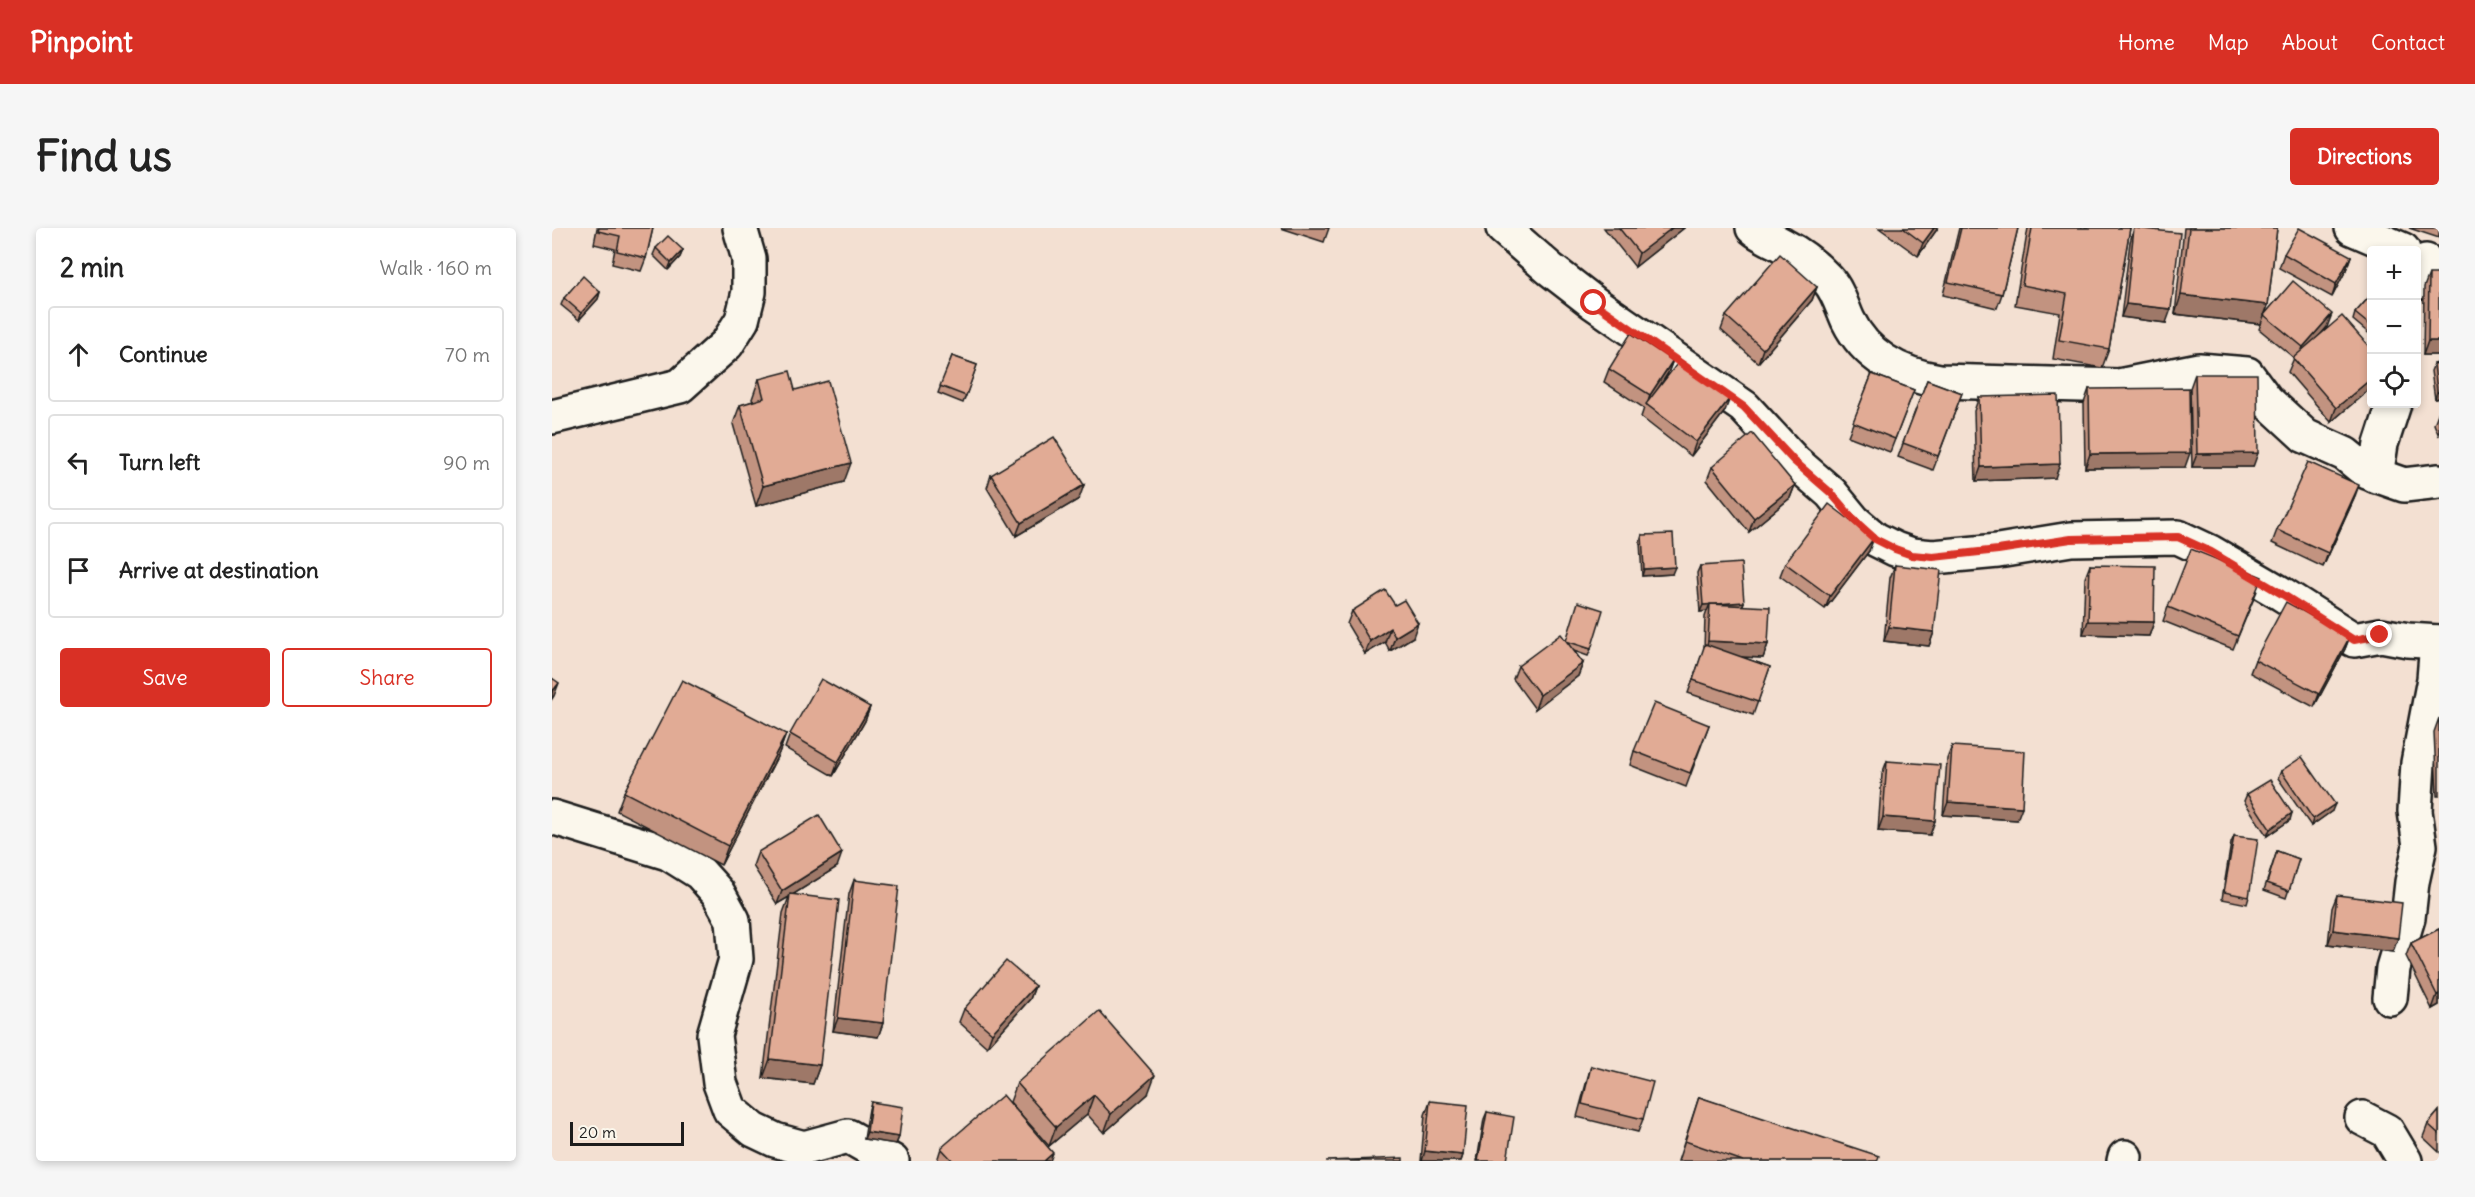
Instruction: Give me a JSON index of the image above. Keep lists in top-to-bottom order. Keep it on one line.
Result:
{"scale_bar":"20 m","page":{"header":"Pinpoint","nav":["Home","Map","About","Contact"],"buttons":["Directions",["Save","Share"]],"title":"Find us","heading":["2 min","Walk · 160 m"],"map_buttons":["+","−"],"list":[["Continue","70 m"],["Turn left","90 m"],"Arrive at destination"],"scale":"20 m"}}
